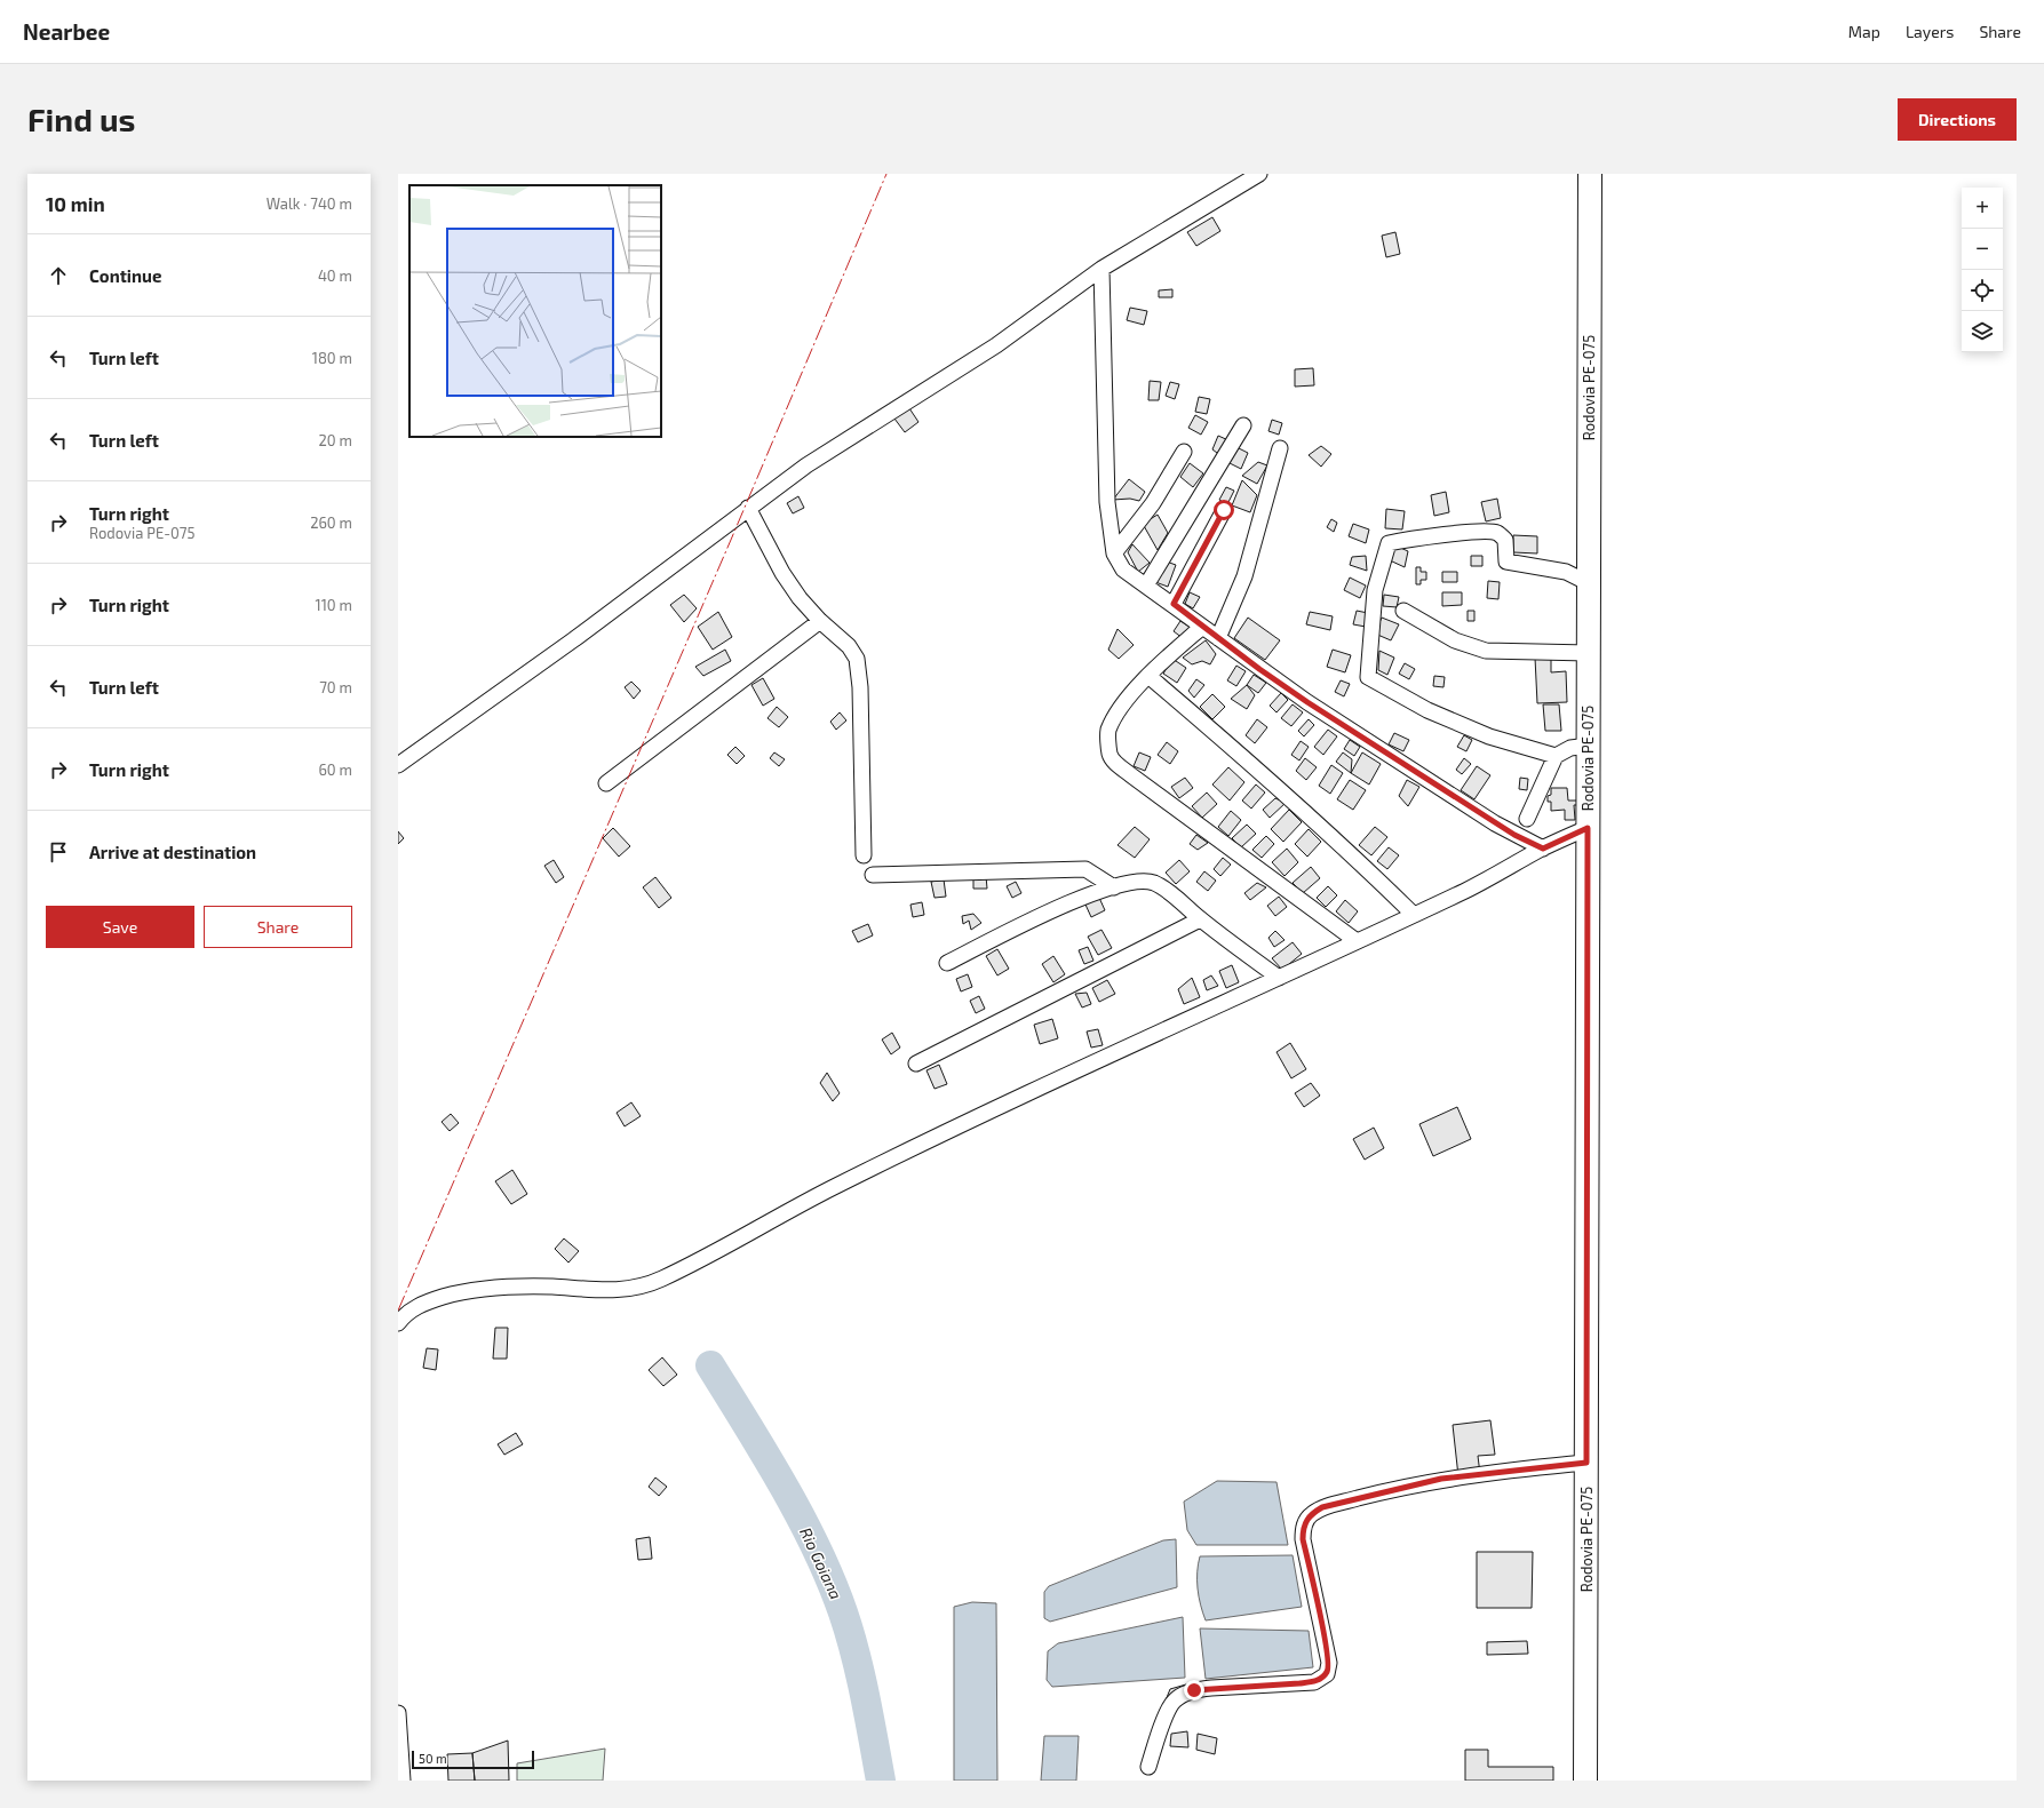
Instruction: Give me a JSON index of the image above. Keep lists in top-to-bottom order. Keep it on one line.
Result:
{"streets":{"main road":["Rodovia PE-075"]},"water":["Rio Goiana"],"scale_bar":"50 m","page":{"header":"Nearbee","nav":["Map","Layers","Share"],"buttons":["Directions",["Save","Share"]],"title":"Find us","heading":["10 min","Walk · 740 m"],"map_buttons":["+","−"],"list":[["Continue","40 m"],["Turn left","180 m"],["Turn left","20 m"],["Turn right","Rodovia PE-075","260 m"],["Turn right","110 m"],["Turn left","70 m"],["Turn right","60 m"],"Arrive at destination"],"scale":"50 m"}}
